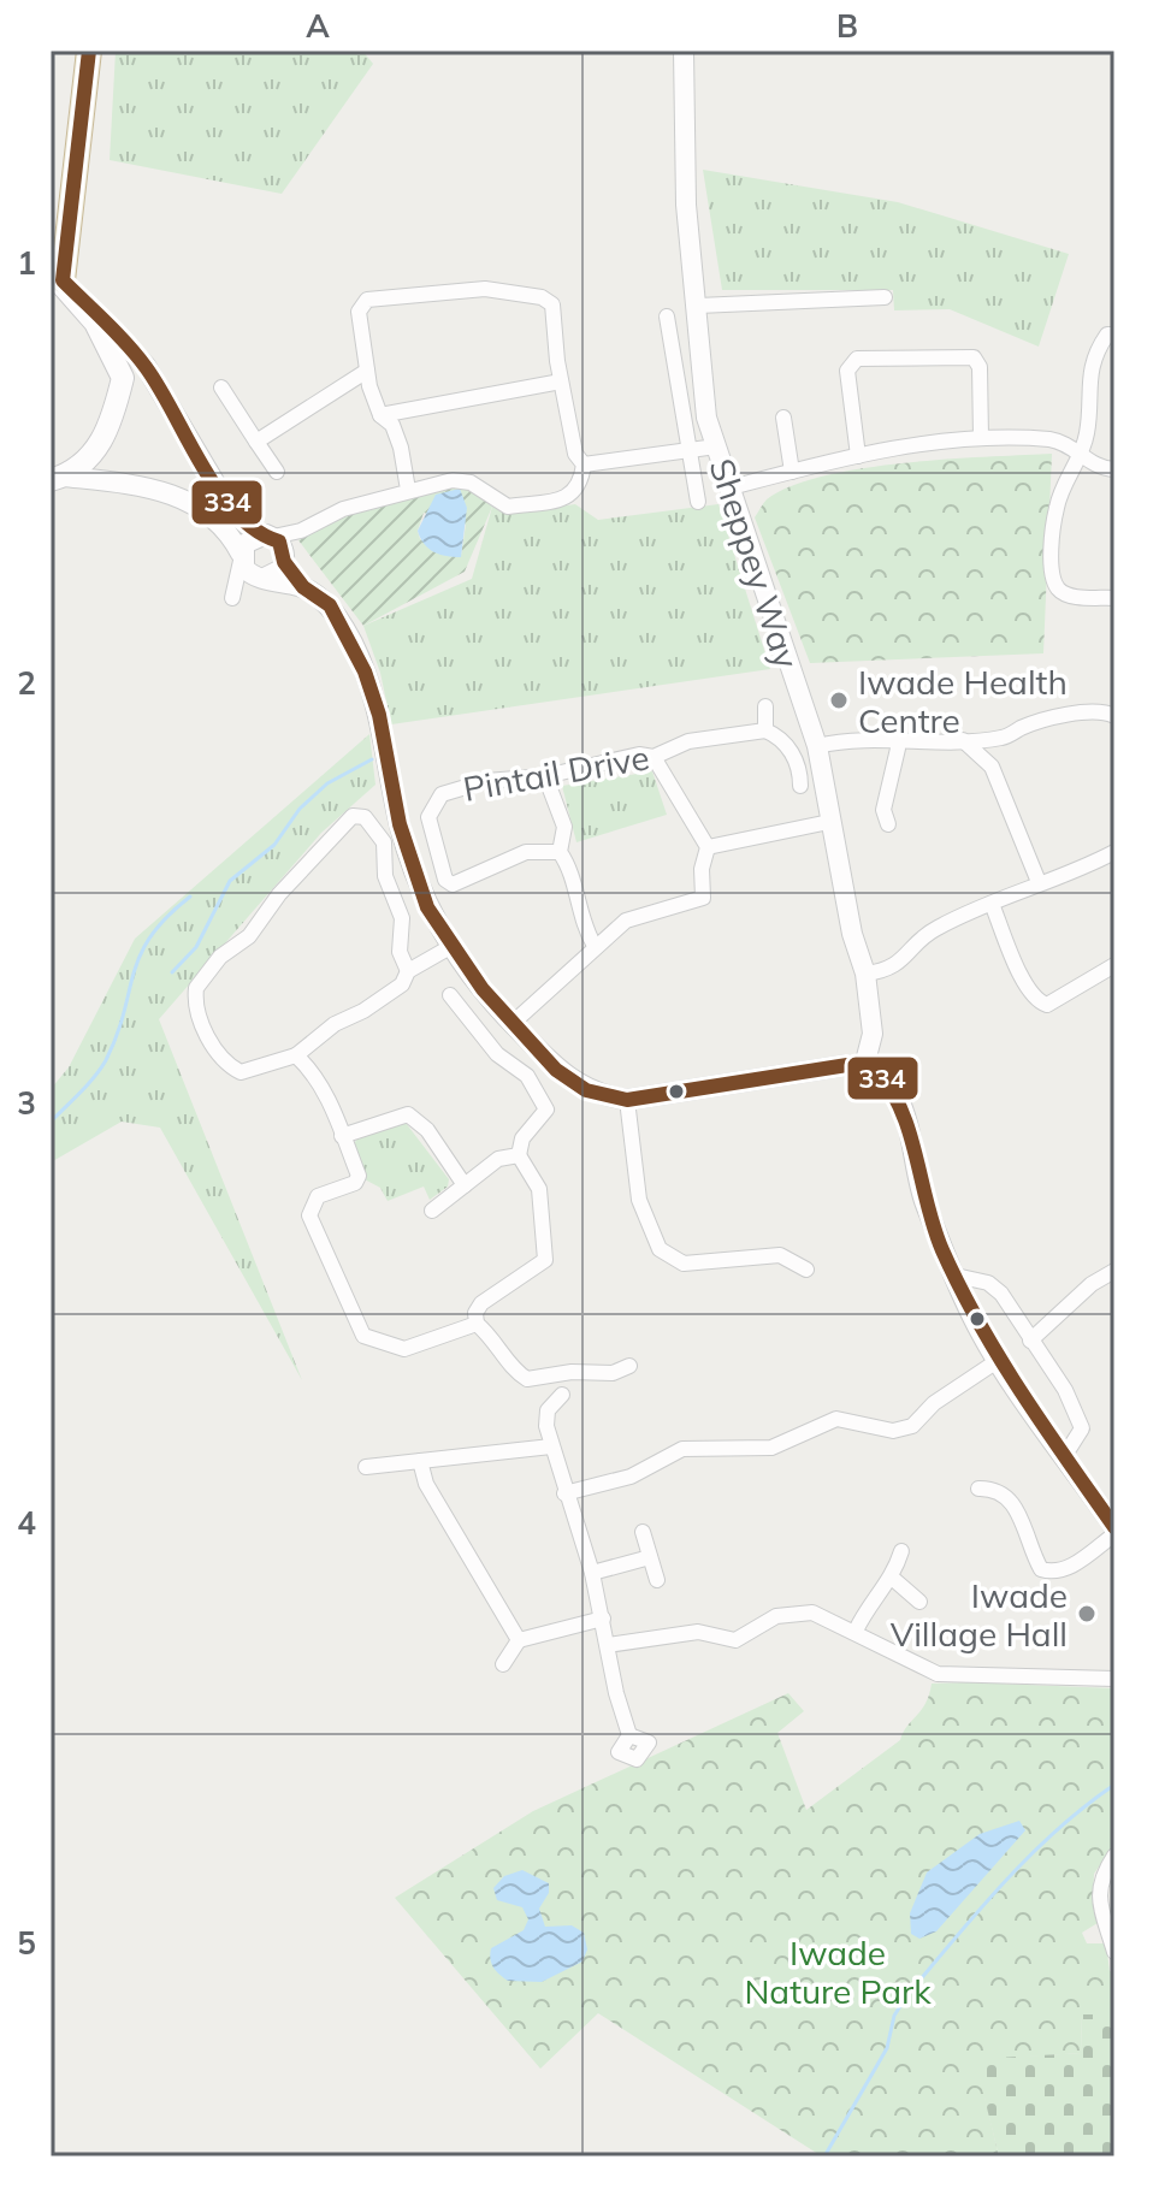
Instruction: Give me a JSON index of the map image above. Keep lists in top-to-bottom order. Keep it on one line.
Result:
{"streets":{"street":["Sheppey Way","Pintail Drive"]},"parks":["Iwade Nature Park"],"places":["Iwade Health Centre","Iwade Village Hall"],"lines":["transit line 334"],"grid":{"columns":["A","B"],"rows":["1","2","3","4","5"]}}
